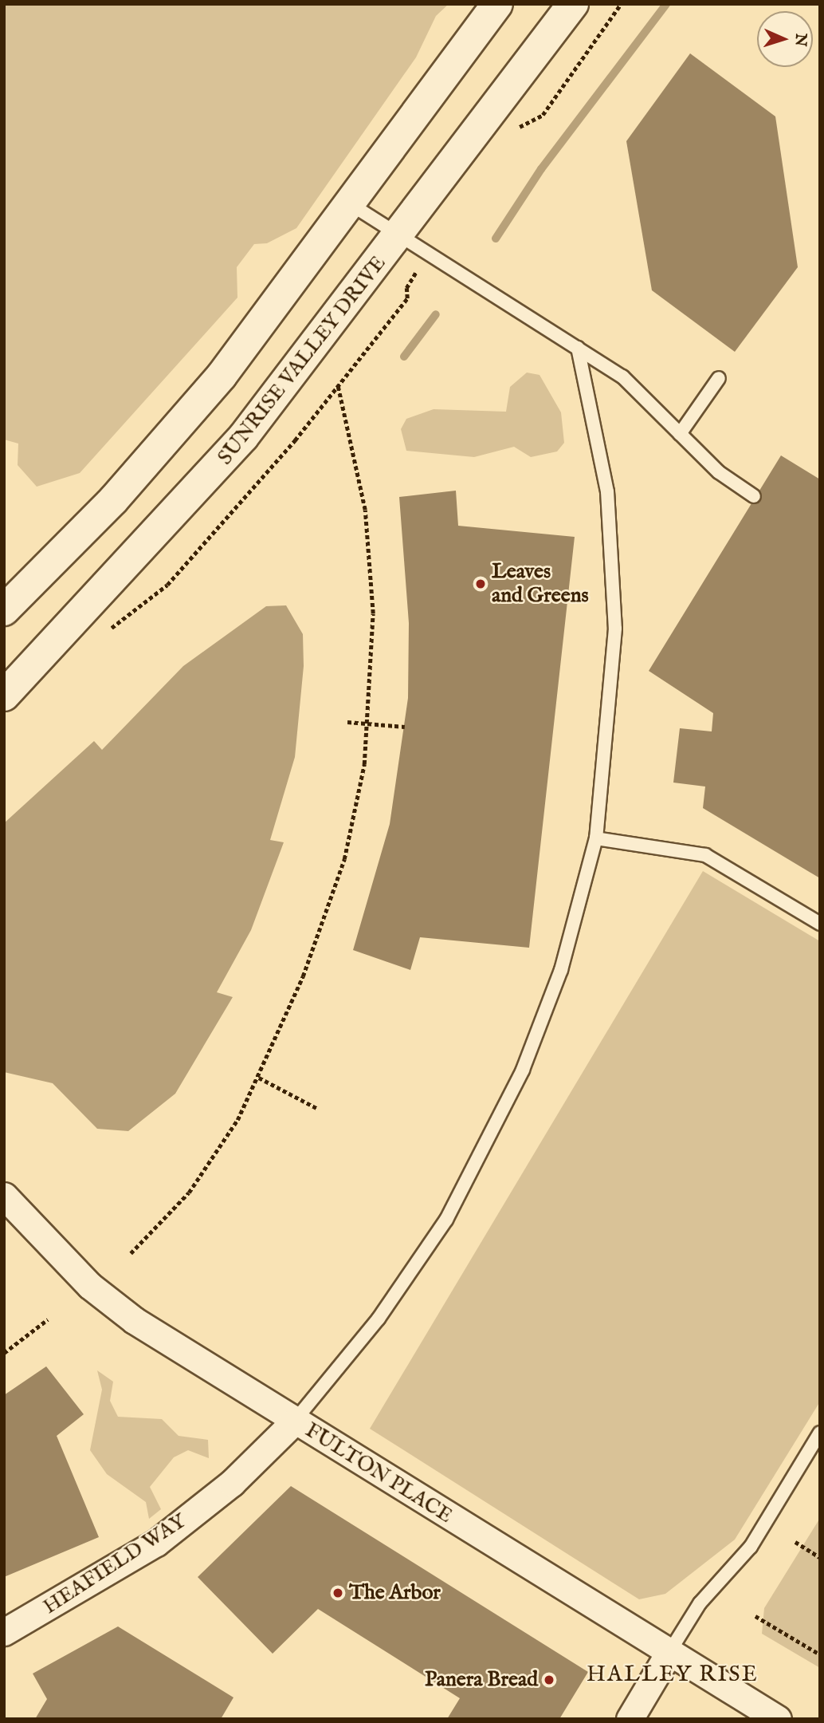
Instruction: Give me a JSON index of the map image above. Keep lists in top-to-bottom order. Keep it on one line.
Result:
{"streets":{"main road":["SUNRISE VALLEY DRIVE"],"street":["FULTON PLACE","HEAFIELD WAY"]},"crossings":[["FULTON PLACE","HEAFIELD WAY"]],"districts":["HALLEY RISE"],"places":["Leaves and Greens","The Arbor","Panera Bread"],"north":"right"}
